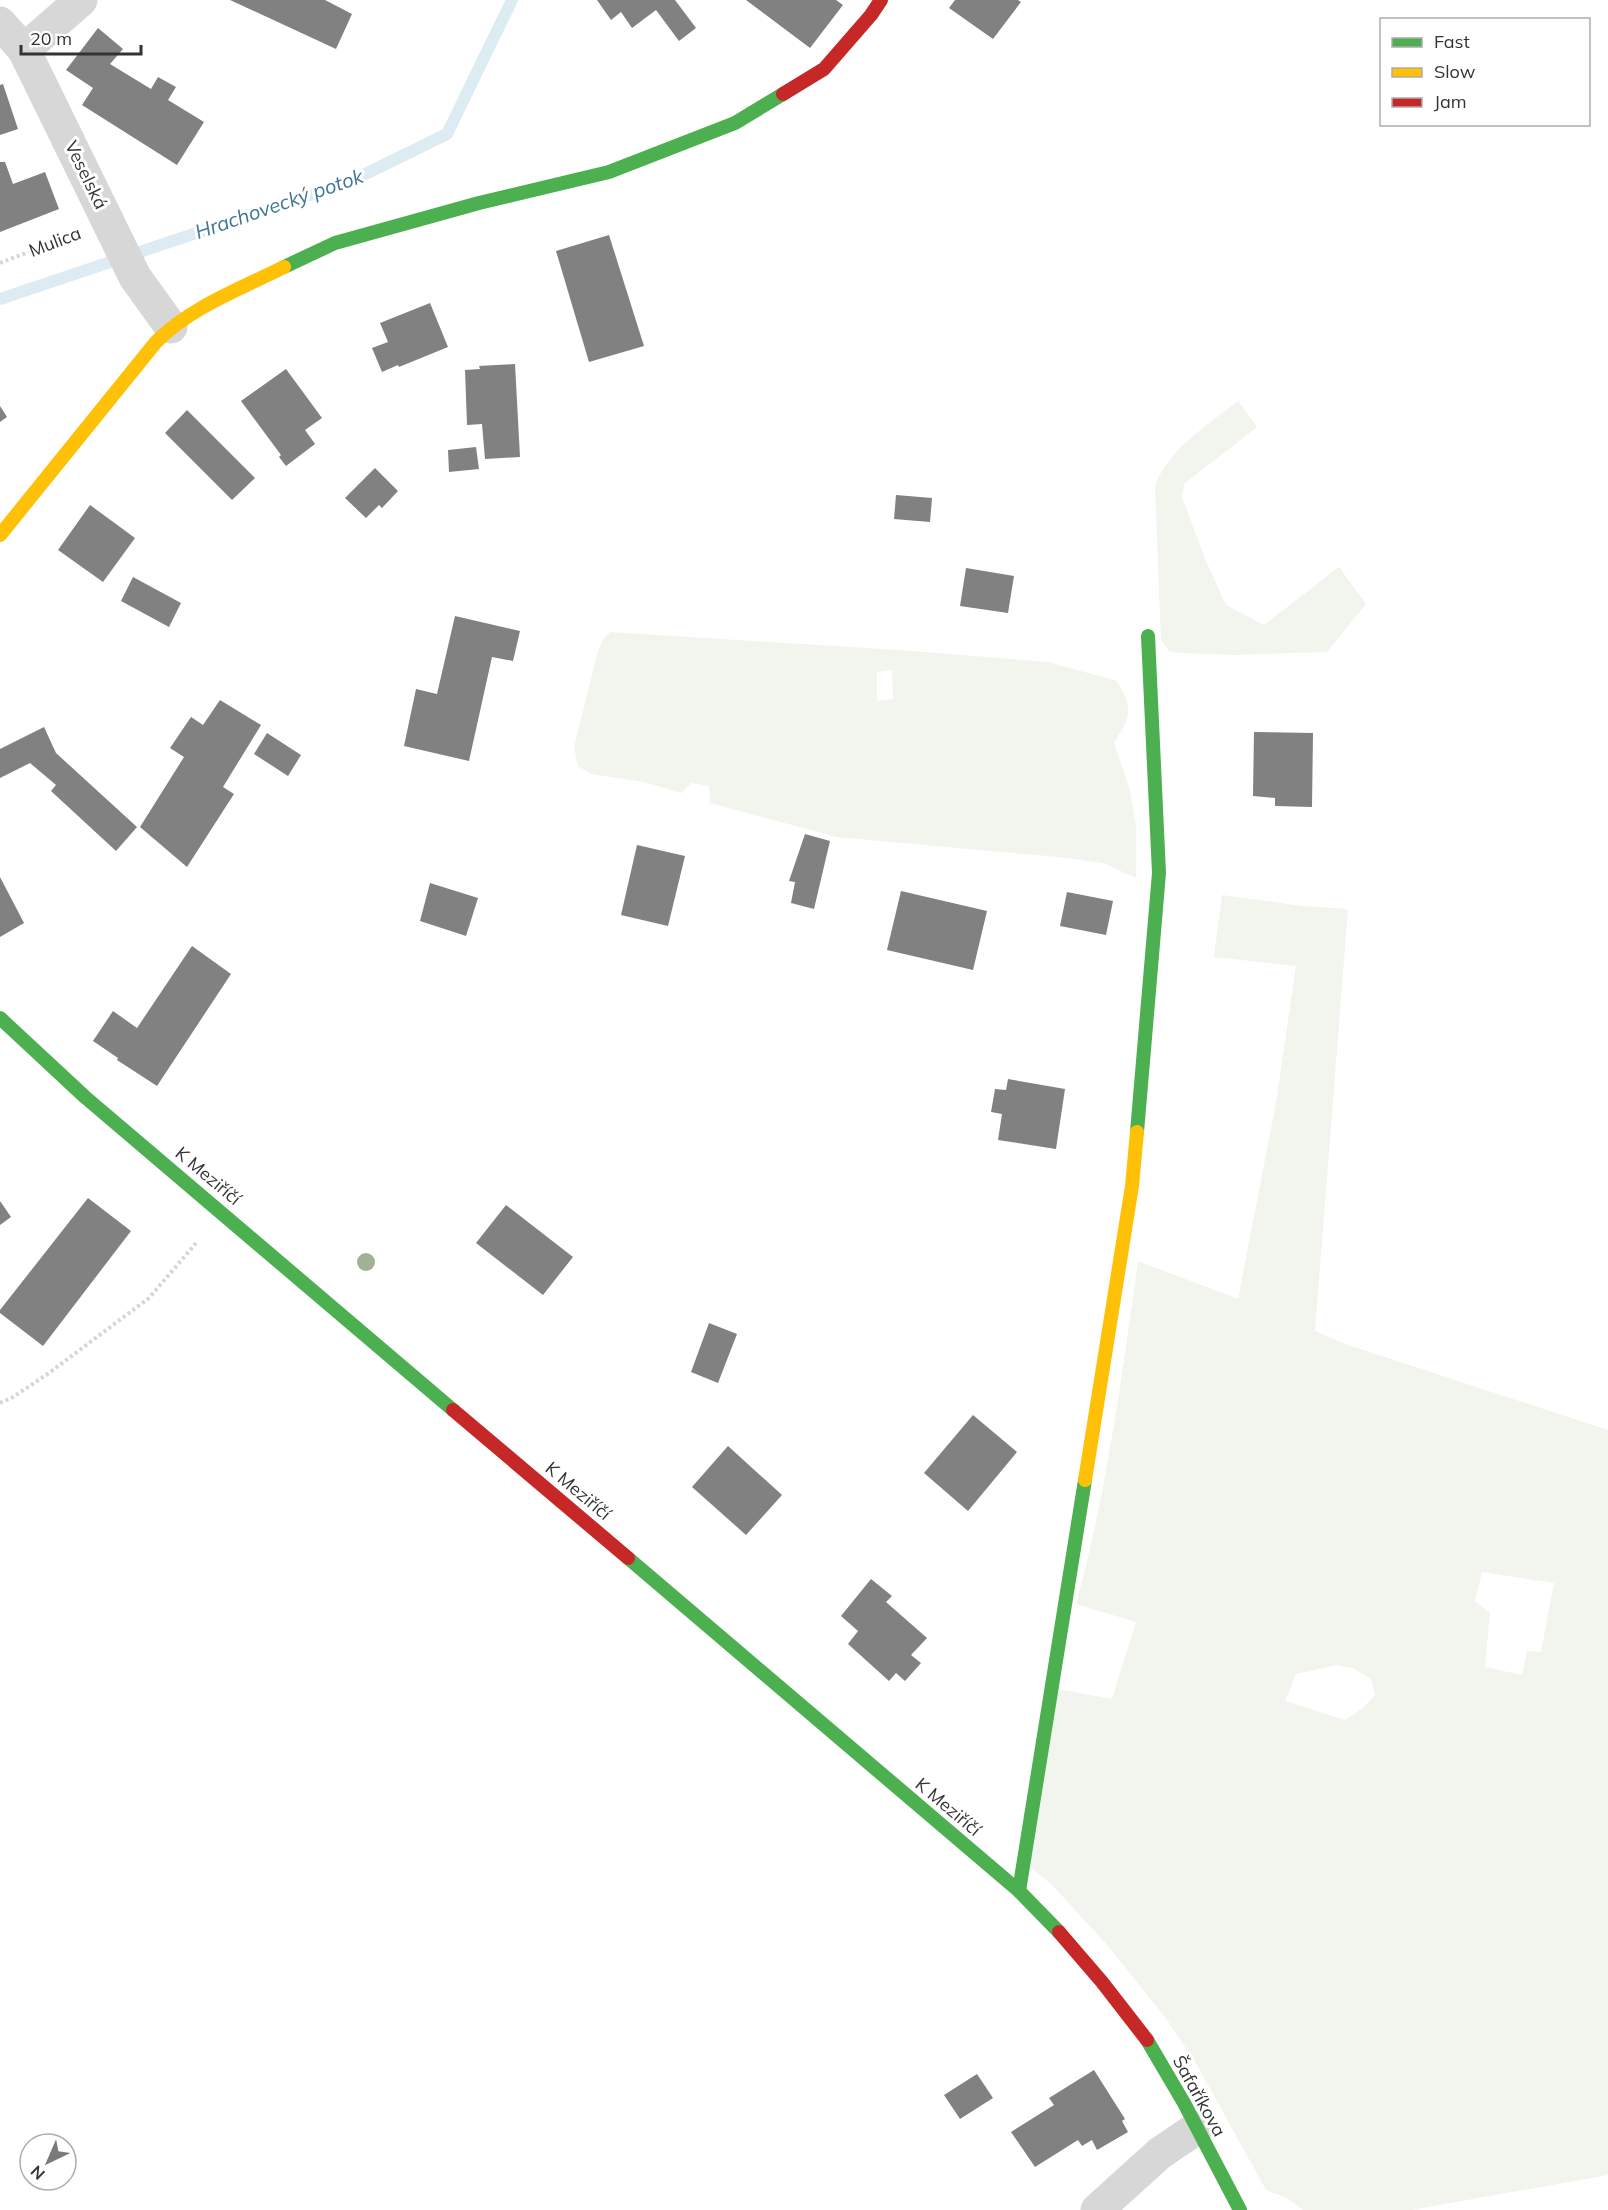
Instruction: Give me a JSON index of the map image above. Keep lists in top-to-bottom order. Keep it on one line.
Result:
{"streets":{"street":["Veselská","K Meziříčí","Šafaříkova"],"path":["Mulica"]},"crossings":[["Veselská","Mulica"],["K Meziříčí","Šafaříkova"]],"water":["Hrachovecký potok"],"legend":["Fast","Slow","Jam"],"scale_bar":"20 m","north":"bottom left"}
